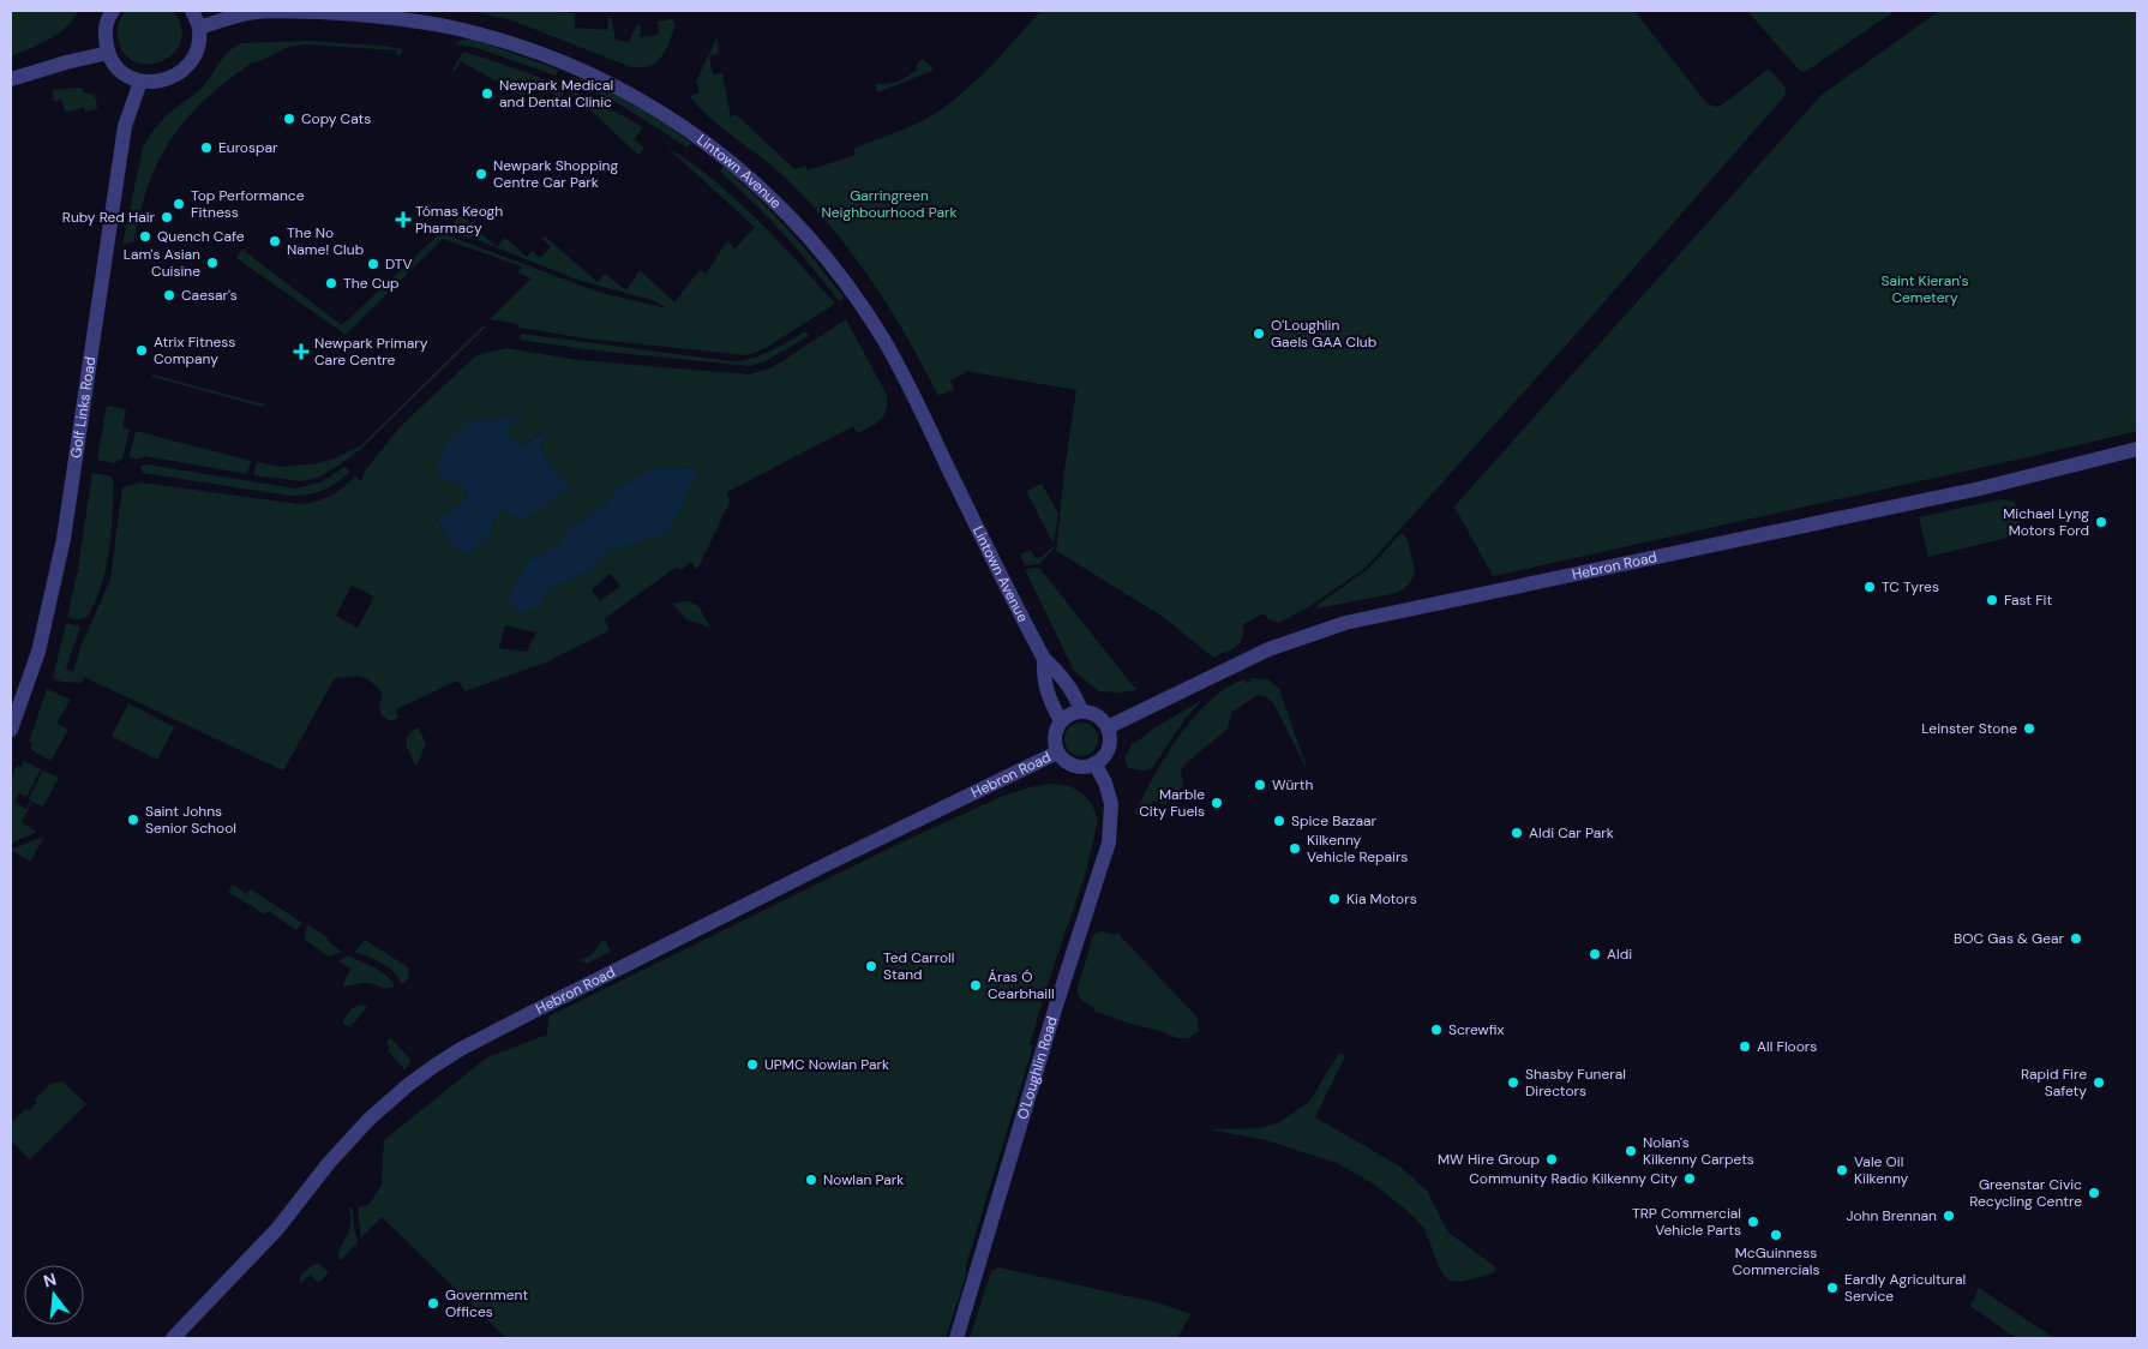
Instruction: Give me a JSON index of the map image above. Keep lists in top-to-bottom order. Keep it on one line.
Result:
{"streets":{"street":["Lintown Avenue","Golf Links Road","Hebron Road","O'Loughlin Road"]},"crossings":[["Lintown Avenue","Hebron Road"],["Lintown Avenue","O'Loughlin Road"],["Hebron Road","O'Loughlin Road"]],"parks":["Garringreen Neighbourhood Park","Saint Kieran's Cemetery"],"places":{"other":["Newpark Medical and Dental Clinic","Copy Cats","Eurospar","Newpark Shopping Centre Car Park","Top Performance Fitness","Ruby Red Hair","Quench Cafe","The No Name! Club","Lam's Asian Cuisine","DTV","The Cup","Caesar's","O'Loughlin Gaels GAA Club","Atrix Fitness Company","Michael Lyng Motors Ford","TC Tyres","Fast Fit","Leinster Stone","Würth","Marble City Fuels","Saint Johns Senior School","Spice Bazaar","Aldi Car Park","Kilkenny Vehicle Repairs","Kia Motors","BOC Gas & Gear","Aldi","Ted Carroll Stand","Áras Ó Cearbhaill","Screwfix","All Floors","UPMC Nowlan Park","Shasby Funeral Directors","Rapid Fire Safety","Nolan's Kilkenny Carpets","MW Hire Group","Vale Oil Kilkenny","Community Radio Kilkenny City","Nowlan Park","Greenstar Civic Recycling Centre","John Brennan","TRP Commercial Vehicle Parts","McGuinness Commercials","Eardly Agricultural Service","Government Offices"],"health":["Tómas Keogh Pharmacy","Newpark Primary Care Centre"]},"north":"top"}
